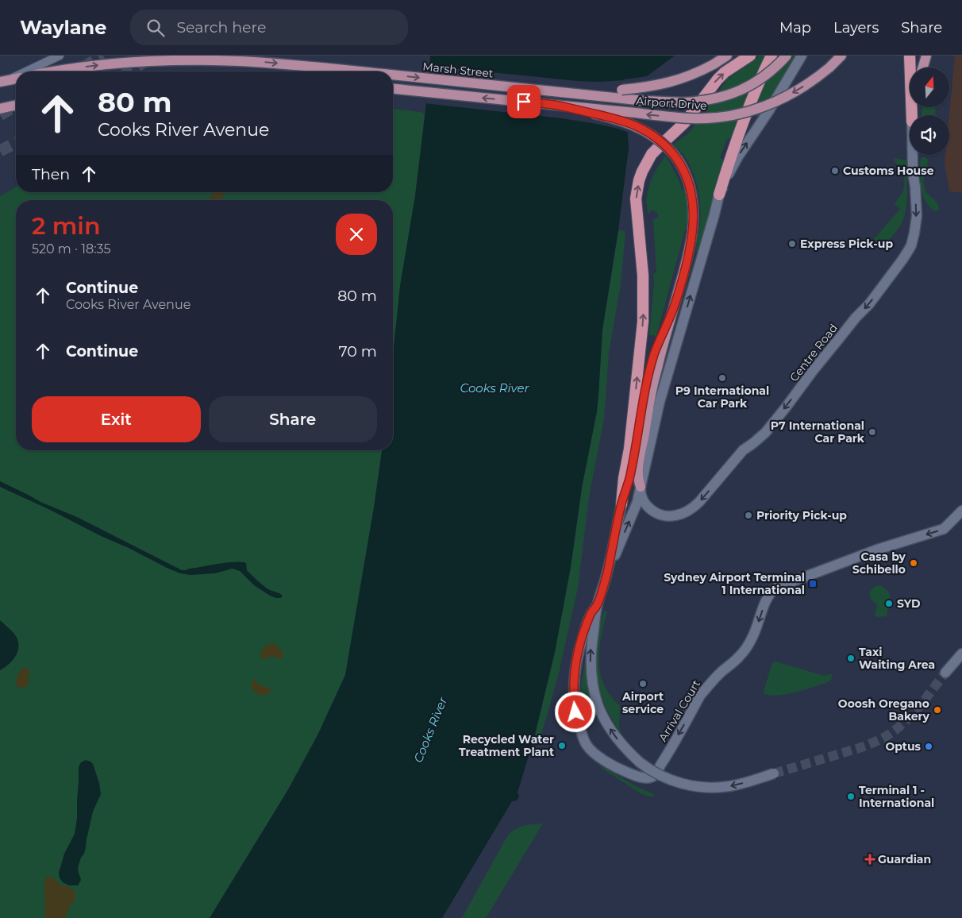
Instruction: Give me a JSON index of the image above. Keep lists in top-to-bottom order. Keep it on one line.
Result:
{"streets":{"main road":["Marsh Street","Airport Drive"],"street":["Centre Road","Arrival Court"]},"crossings":[["Marsh Street","Airport Drive"]],"one_way":["Centre Road"],"water":["Cooks River"],"places":{"other":["Customs House","Express Pick-up","P9 International Car Park","P7 International Car Park","Priority Pick-up","Casa by Schibello","SYD","Taxi Waiting Area","Airport service","Ooosh Oregano Bakery","Recycled Water Treatment Plant","Optus","Terminal 1 - International"],"transit":["Sydney Airport Terminal 1 International"],"health":["Guardian"]},"north":"top","page":{"header":"Waylane","search":"Search here","nav":["Map","Layers","Share"],"turn":["80 m","Cooks River Avenue"],"then":"Then","heading":["2 min","520 m · 18:35"],"list":[{"name":"Continue","note":"Cooks River Avenue","value":"80 m"},{"name":"Continue","value":"70 m"}],"buttons":["Exit","Share"]}}
